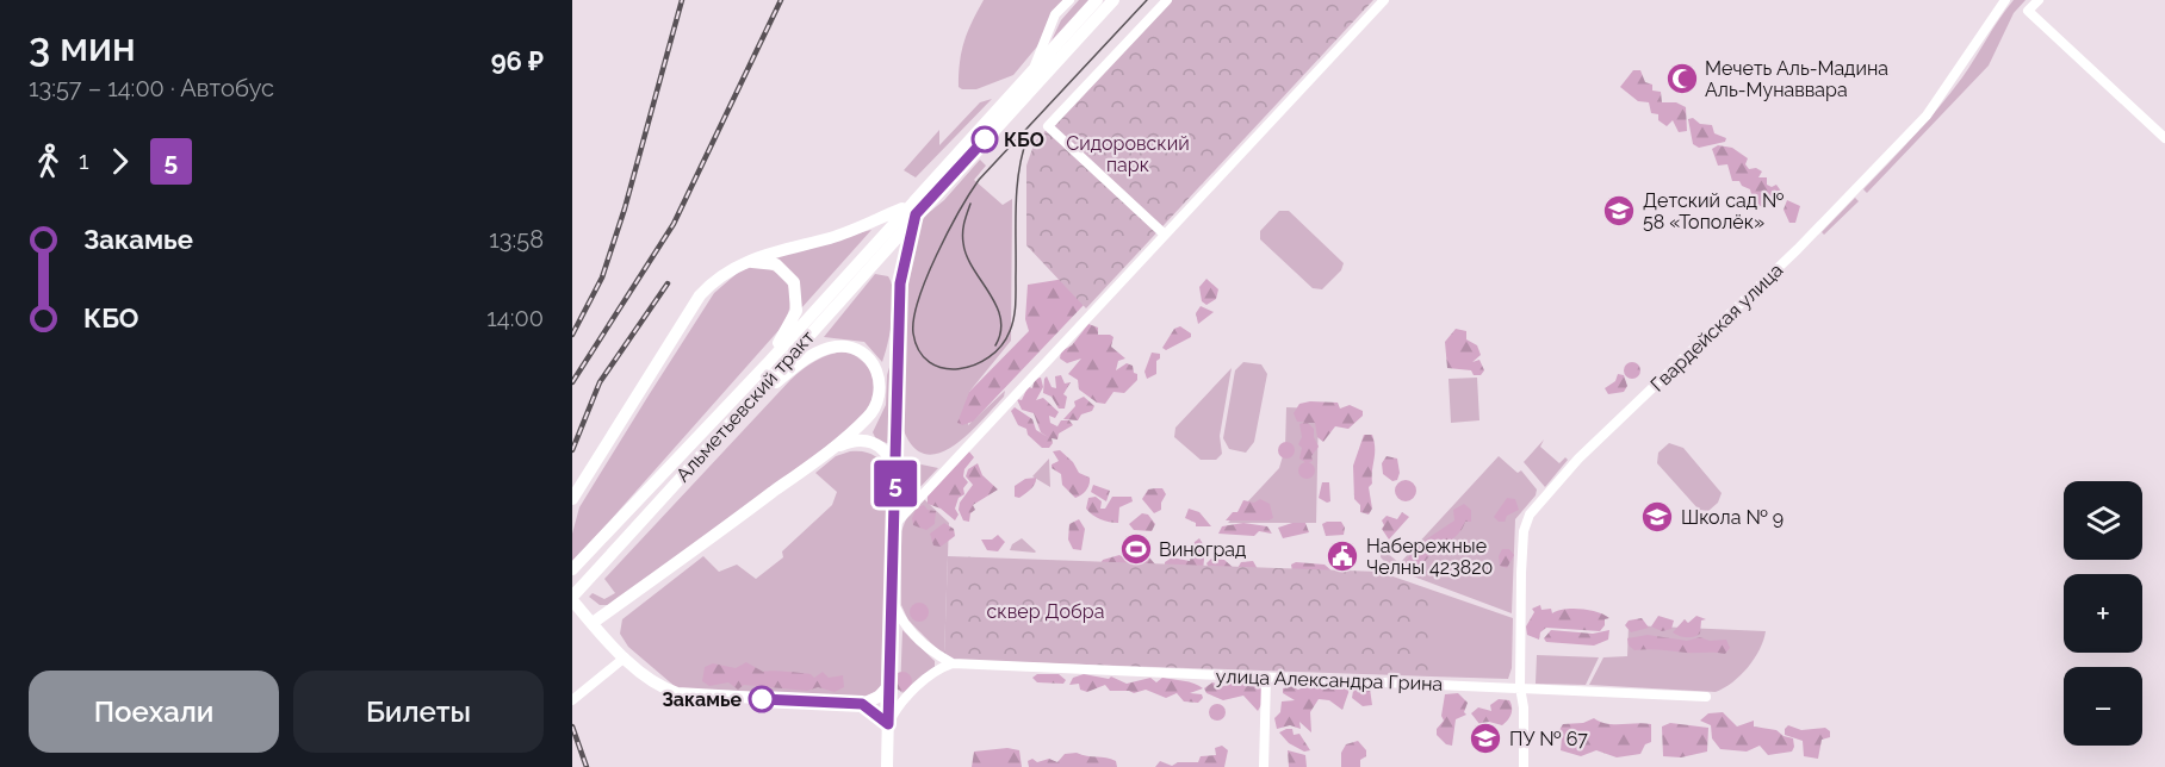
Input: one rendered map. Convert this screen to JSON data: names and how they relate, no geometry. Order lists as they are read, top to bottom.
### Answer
{
  "streets": {
    "main road": ["Альметьевский тракт"],
    "street": ["Гвардейская улица", "улица Александра Грина"]
  },
  "crossings": [
    ["Гвардейская улица", "улица Александра Грина"]
  ],
  "parks": ["Сидоровский парк", "сквер Добра"],
  "places": {
    "mosque": ["Мечеть Аль-Мадина Аль-Мунаввара"],
    "other": ["КБО", "Закамье"],
    "school or university": ["Детский сад № 58 «Тополёк»", "Школа № 9", "ПУ № 67"],
    "sports": ["Виноград"],
    "public building": ["Набережные Челны 423820"]
  },
  "lines": ["bus line 5"],
  "page": {
    "heading": ["3 мин", "13:57 – 14:00 · Автобус", "96 ₽"],
    "on_map": "5",
    "legs": ["1", "5"],
    "list": [
      {
        "name": "Закамье",
        "value": "13:58"
      },
      {
        "name": "КБО",
        "value": "14:00"
      }
    ],
    "map_buttons": ["+", "−"],
    "buttons": ["Поехали", "Билеты"]
  }
}
